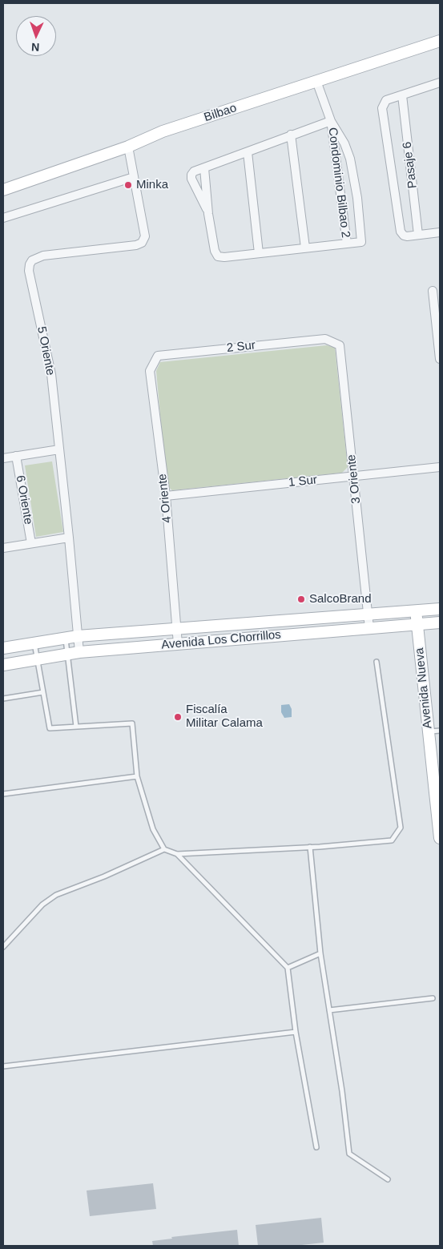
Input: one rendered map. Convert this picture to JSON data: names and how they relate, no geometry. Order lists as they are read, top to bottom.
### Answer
{
  "streets": {
    "street": [
      "Bilbao",
      "Pasaje 6",
      "Condominio Bilbao 2",
      "2 Sur",
      "5 Oriente",
      "3 Oriente",
      "1 Sur",
      "4 Oriente",
      "6 Oriente",
      "Avenida Los Chorrillos",
      "Avenida Nueva"
    ]
  },
  "crossings": [
    ["Bilbao", "Condominio Bilbao 2"],
    ["Bilbao", "5 Oriente"],
    ["2 Sur", "3 Oriente"],
    ["2 Sur", "4 Oriente"],
    ["5 Oriente", "Avenida Los Chorrillos"],
    ["3 Oriente", "1 Sur"],
    ["3 Oriente", "Avenida Los Chorrillos"],
    ["1 Sur", "4 Oriente"],
    ["4 Oriente", "Avenida Los Chorrillos"],
    ["Avenida Los Chorrillos", "Avenida Nueva"]
  ],
  "places": ["Minka", "SalcoBrand", "Fiscalía Militar Calama"],
  "north": "bottom"
}
